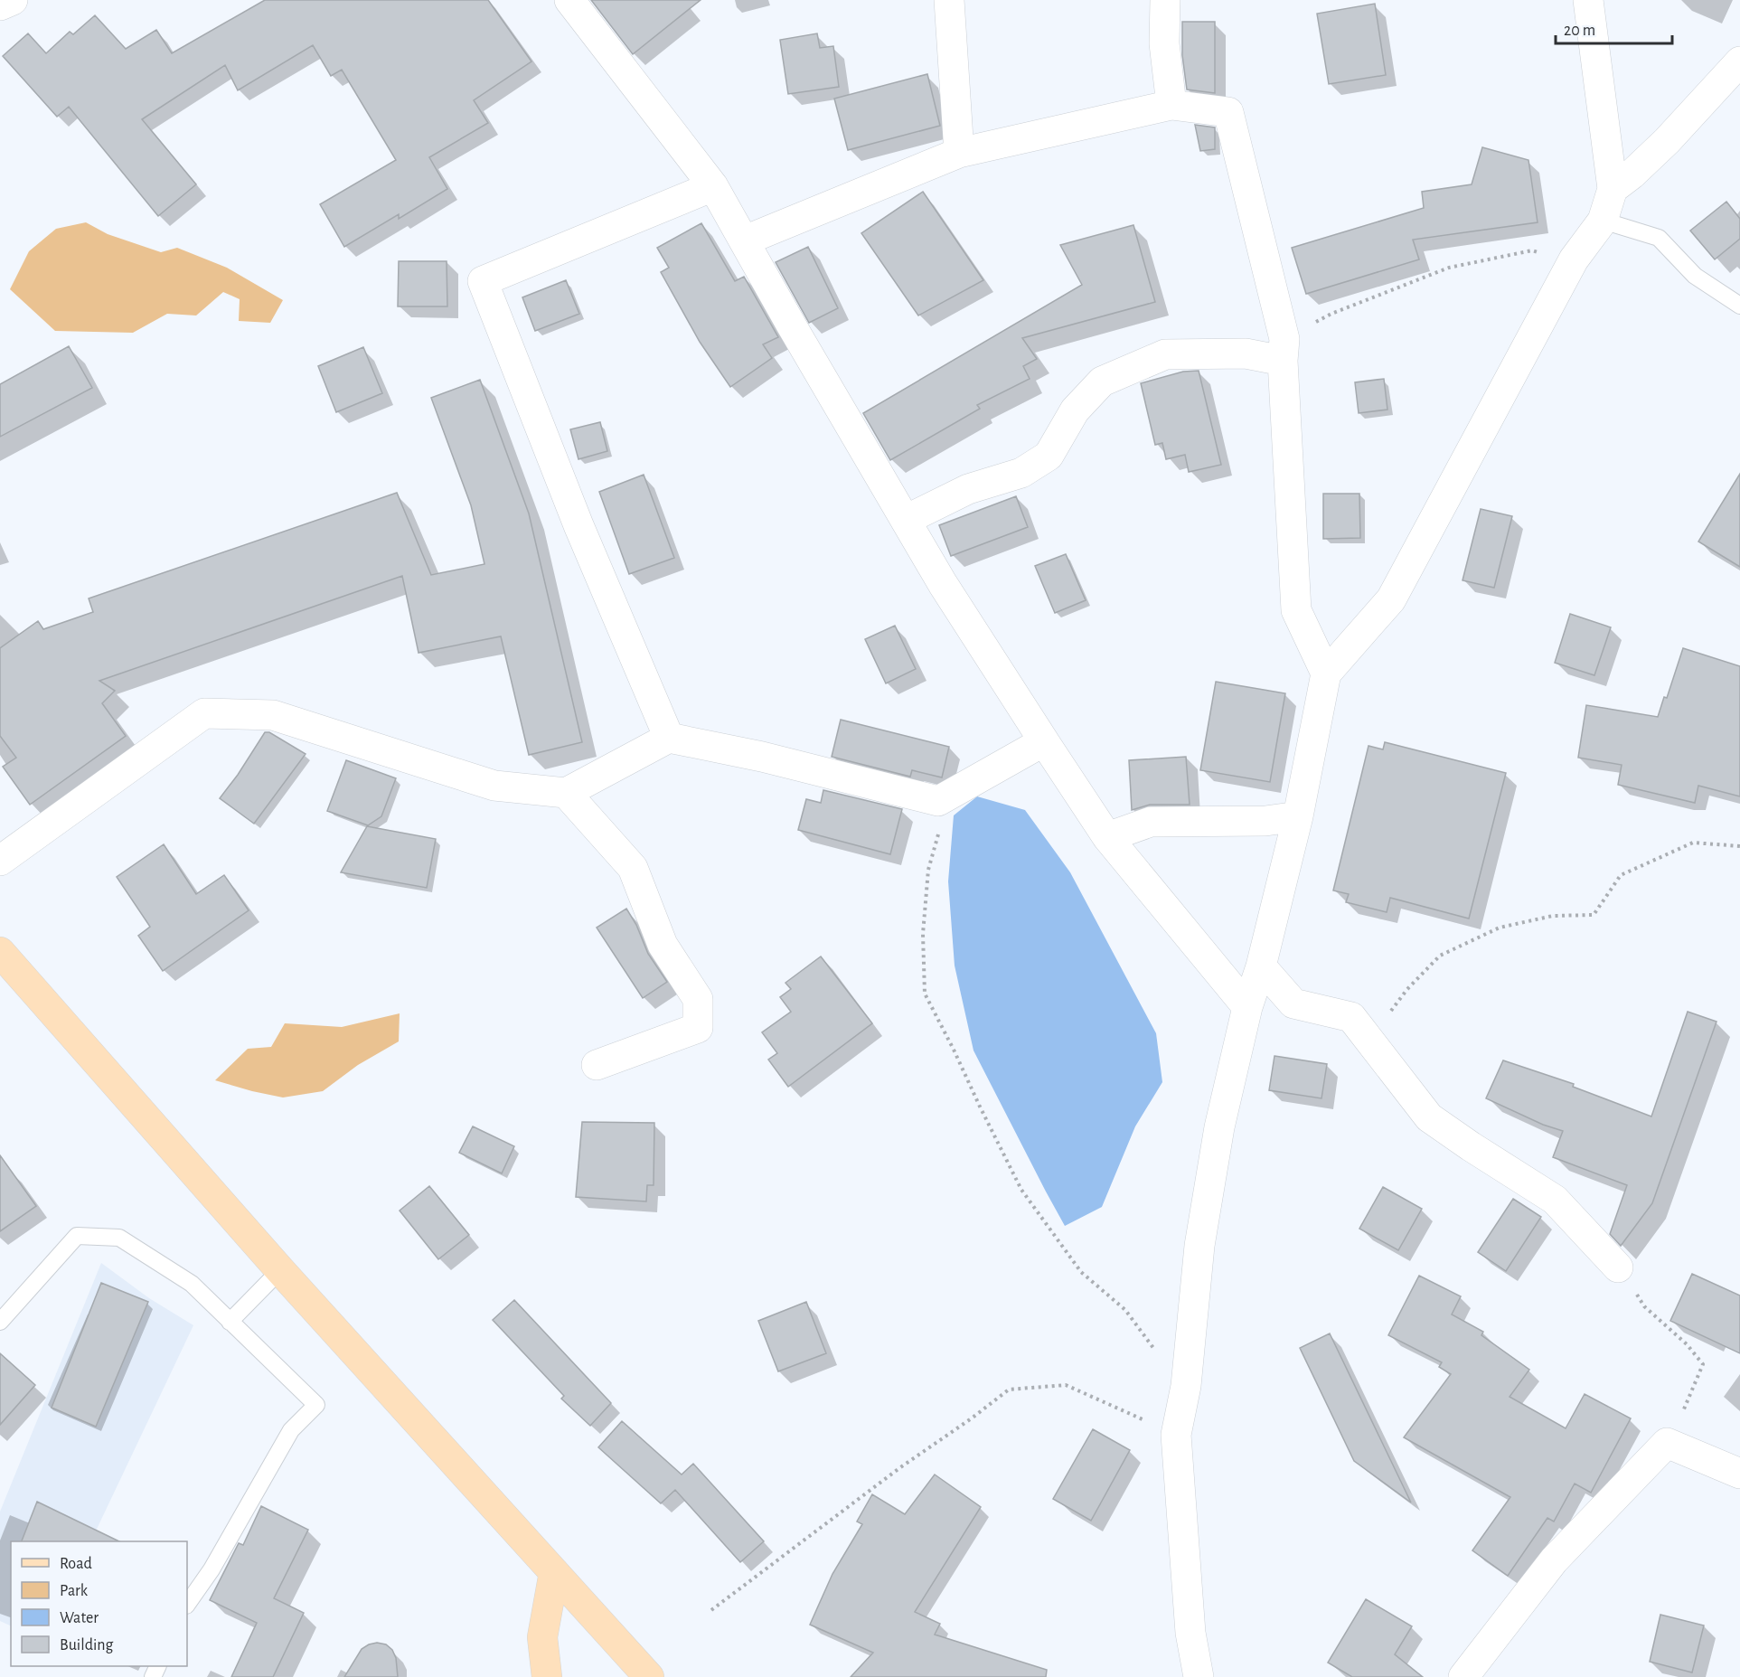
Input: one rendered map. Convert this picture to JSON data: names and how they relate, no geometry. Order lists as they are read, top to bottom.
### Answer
{
  "legend": [
    "Road",
    "Park",
    "Water",
    "Building"
  ],
  "scale_bar": "20 m"
}
